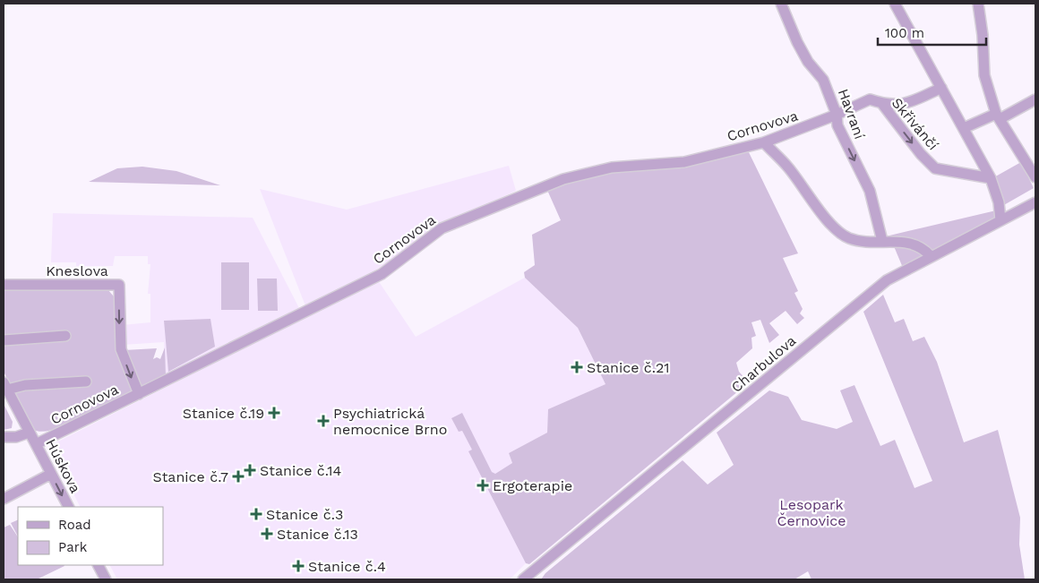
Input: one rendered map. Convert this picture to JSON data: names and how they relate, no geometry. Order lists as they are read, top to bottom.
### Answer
{
  "streets": {
    "street": [
      "Havraní",
      "Skřivánčí",
      "Cornovova",
      "Kneslova",
      "Charbulova",
      "Húskova"
    ]
  },
  "crossings": [
    ["Havraní", "Cornovova"],
    ["Skřivánčí", "Cornovova"],
    ["Cornovova", "Kneslova"],
    ["Cornovova", "Húskova"]
  ],
  "one_way": ["Havraní"],
  "parks": ["Lesopark Černovice"],
  "places": {
    "health": [
      "Stanice č.21",
      "Stanice č.19",
      "Psychiatrická nemocnice Brno",
      "Stanice č.14",
      "Stanice č.7",
      "Ergoterapie",
      "Stanice č.3",
      "Stanice č.13",
      "Stanice č.4"
    ]
  },
  "legend": ["Road", "Park"],
  "scale_bar": "100 m"
}
